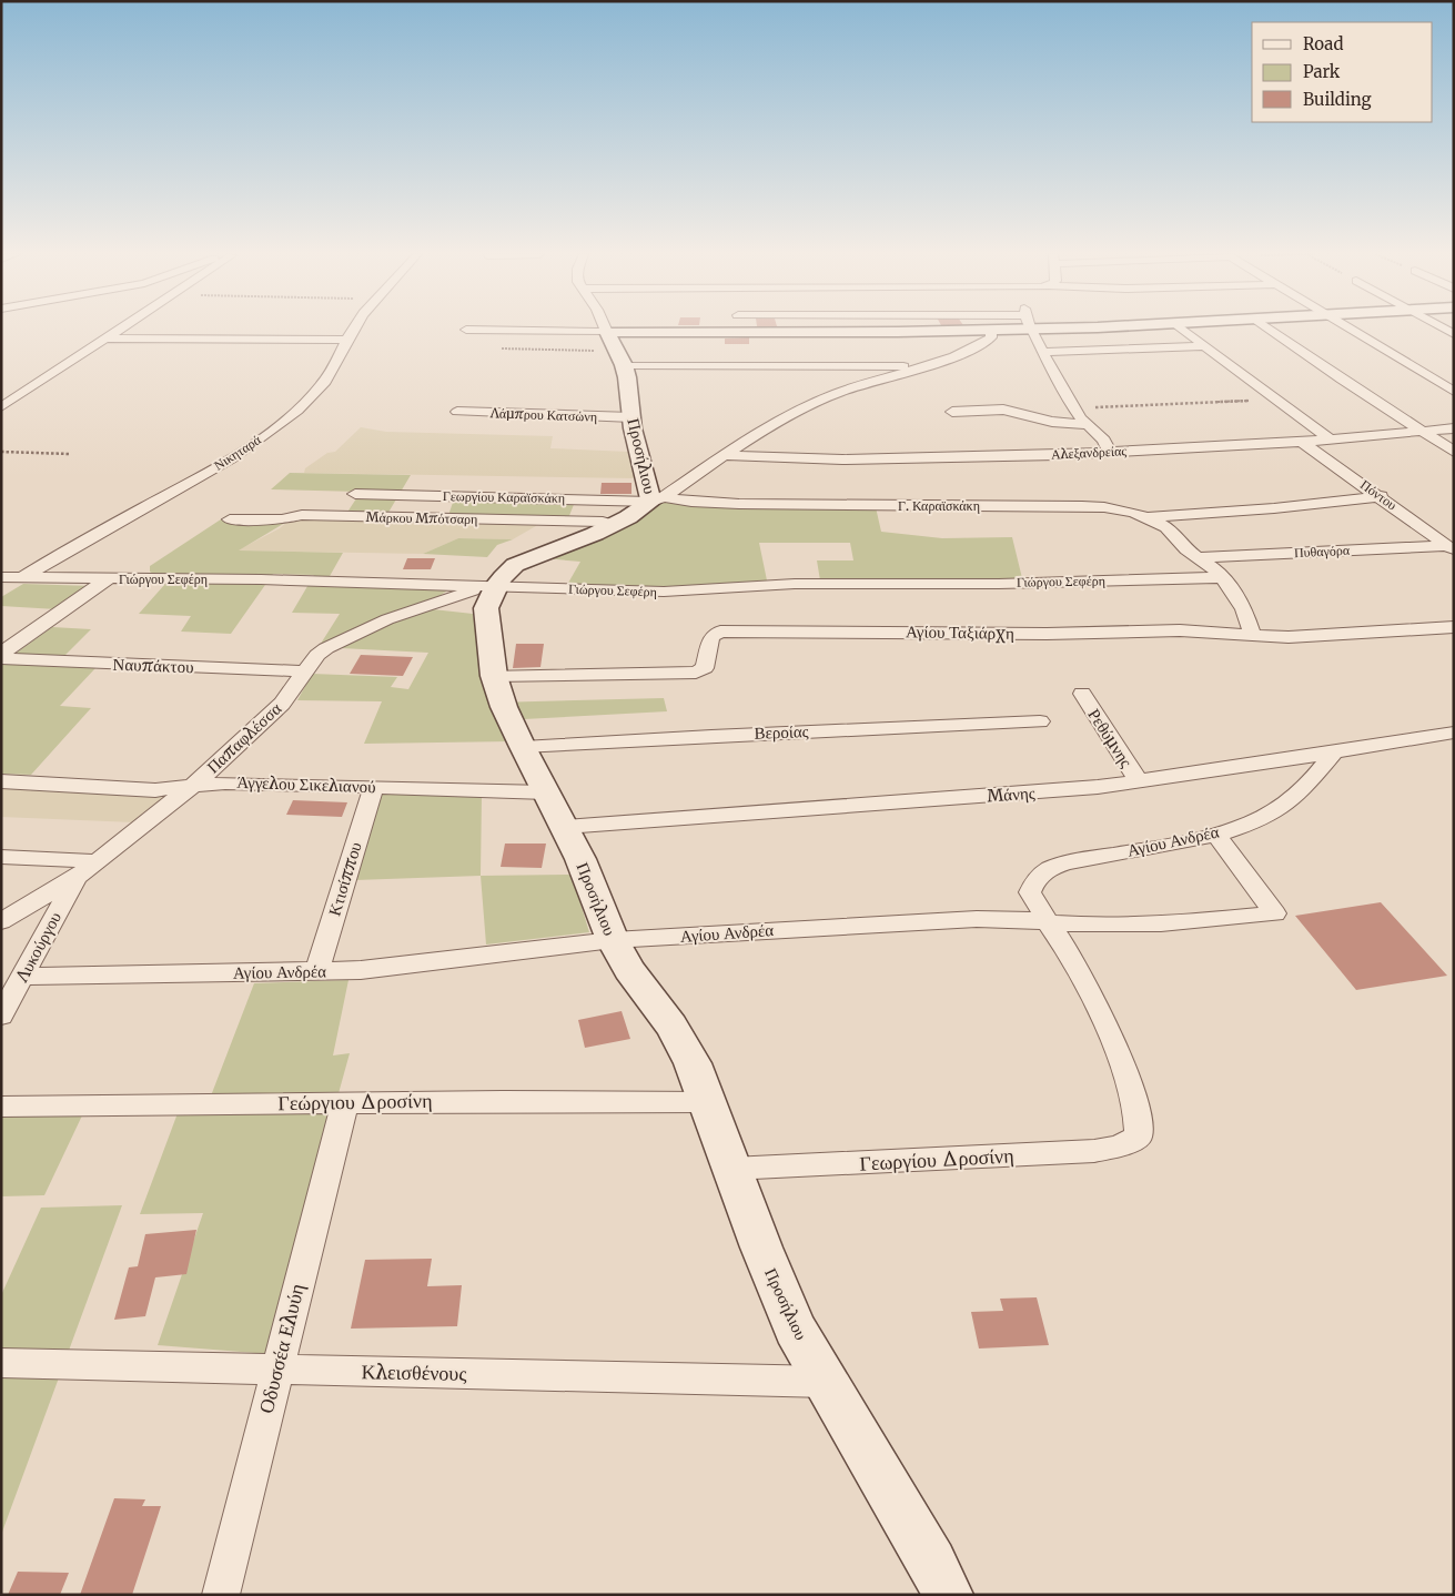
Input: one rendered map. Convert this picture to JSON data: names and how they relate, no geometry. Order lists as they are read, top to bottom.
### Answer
{
  "streets": {
    "street": [
      "Λάμπρου Κατσώνη",
      "Νικηταρά",
      "Αλεξανδρείας",
      "Προσήλιου",
      "Πόντου",
      "Γεωργίου Καραϊσκάκη",
      "Γ. Καραϊσκάκη",
      "Μάρκου Μπότσαρη",
      "Πυθαγόρα",
      "Γιώργου Σεφέρη",
      "Αγίου Ταξιάρχη",
      "Ναυπάκτου",
      "Βεροίας",
      "Παπαφλέσσα",
      "Ρεθύμνης",
      "Άγγελου Σικελιανού",
      "Μάνης",
      "Αγίου Ανδρέα",
      "Κτισίππου",
      "Λυκούργου",
      "Γεώργιου Δροσίνη",
      "Γεωργίου Δροσίνη",
      "Οδυσσέα Ελυύη",
      "Κλεισθένους"
    ]
  },
  "crossings": [
    ["Λάμπρου Κατσώνη", "Προσήλιου"],
    ["Νικηταρά", "Γιώργου Σεφέρη"],
    ["Αλεξανδρείας", "Πόντου"],
    ["Προσήλιου", "Γεωργίου Καραϊσκάκη"],
    ["Προσήλιου", "Γ. Καραϊσκάκη"],
    ["Προσήλιου", "Μάρκου Μπότσαρη"],
    ["Προσήλιου", "Γιώργου Σεφέρη"],
    ["Προσήλιου", "Αγίου Ταξιάρχη"],
    ["Προσήλιου", "Βεροίας"],
    ["Προσήλιου", "Παπαφλέσσα"],
    ["Προσήλιου", "Άγγελου Σικελιανού"],
    ["Προσήλιου", "Μάνης"],
    ["Προσήλιου", "Αγίου Ανδρέα"],
    ["Προσήλιου", "Γεώργιου Δροσίνη"],
    ["Προσήλιου", "Γεωργίου Δροσίνη"],
    ["Προσήλιου", "Κλεισθένους"],
    ["Πόντου", "Πυθαγόρα"],
    ["Γεωργίου Καραϊσκάκη", "Γ. Καραϊσκάκη"],
    ["Γ. Καραϊσκάκη", "Πυθαγόρα"],
    ["Γιώργου Σεφέρη", "Παπαφλέσσα"],
    ["Ναυπάκτου", "Παπαφλέσσα"],
    ["Παπαφλέσσα", "Άγγελου Σικελιανού"],
    ["Παπαφλέσσα", "Λυκούργου"],
    ["Ρεθύμνης", "Μάνης"],
    ["Άγγελου Σικελιανού", "Κτισίππου"],
    ["Μάνης", "Αγίου Ανδρέα"],
    ["Αγίου Ανδρέα", "Κτισίππου"],
    ["Αγίου Ανδρέα", "Λυκούργου"],
    ["Αγίου Ανδρέα", "Γεωργίου Δροσίνη"],
    ["Γεώργιου Δροσίνη", "Οδυσσέα Ελυύη"],
    ["Οδυσσέα Ελυύη", "Κλεισθένους"]
  ],
  "legend": ["Road", "Park", "Building"]
}
